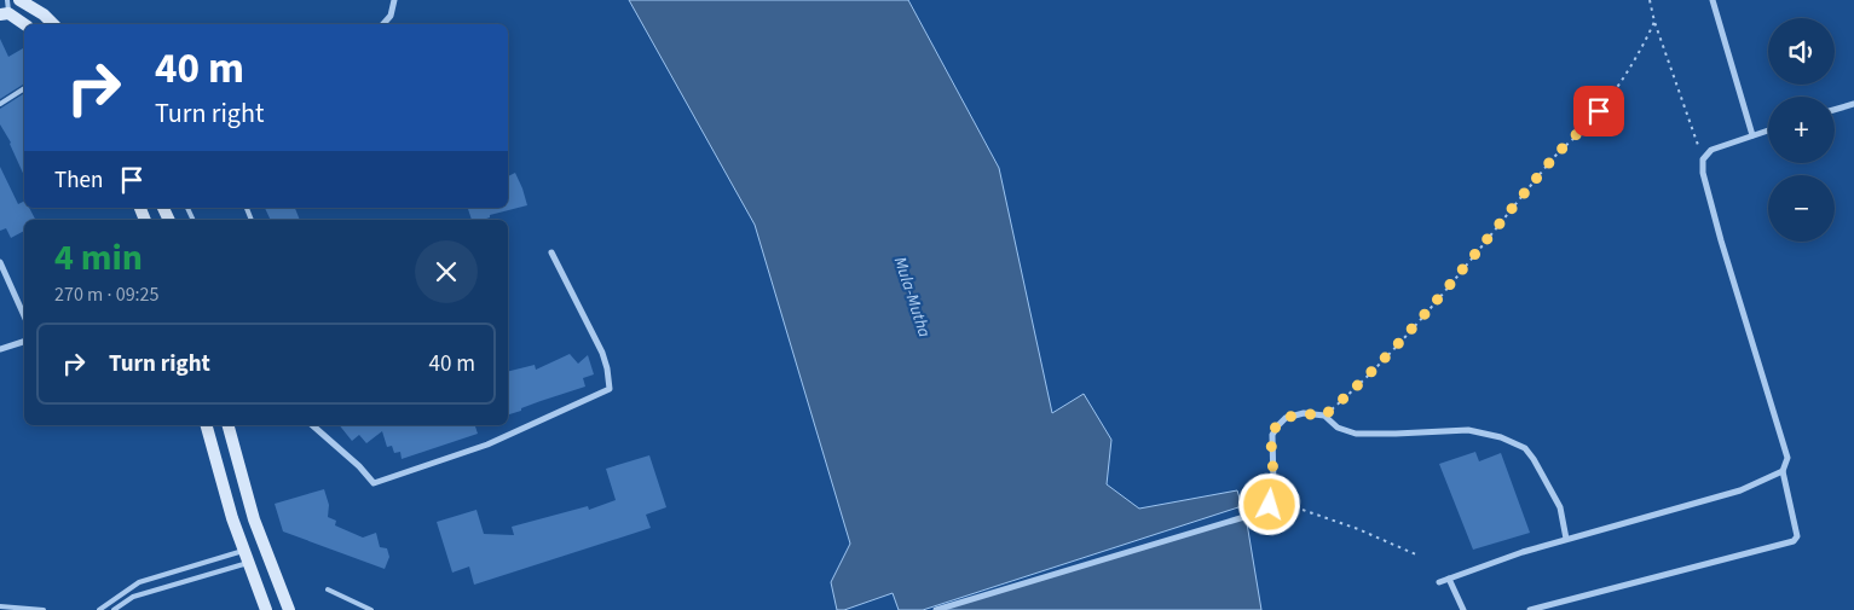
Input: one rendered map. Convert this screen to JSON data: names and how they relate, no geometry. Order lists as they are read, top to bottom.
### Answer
{
  "water": ["Mula-Mutha"],
  "page": {
    "map_buttons": ["+", "−"],
    "turn": ["40 m", "Turn right"],
    "then": "Then",
    "heading": ["4 min", "270 m · 09:25"],
    "list": [
      {
        "name": "Turn right",
        "value": "40 m"
      }
    ]
  }
}
